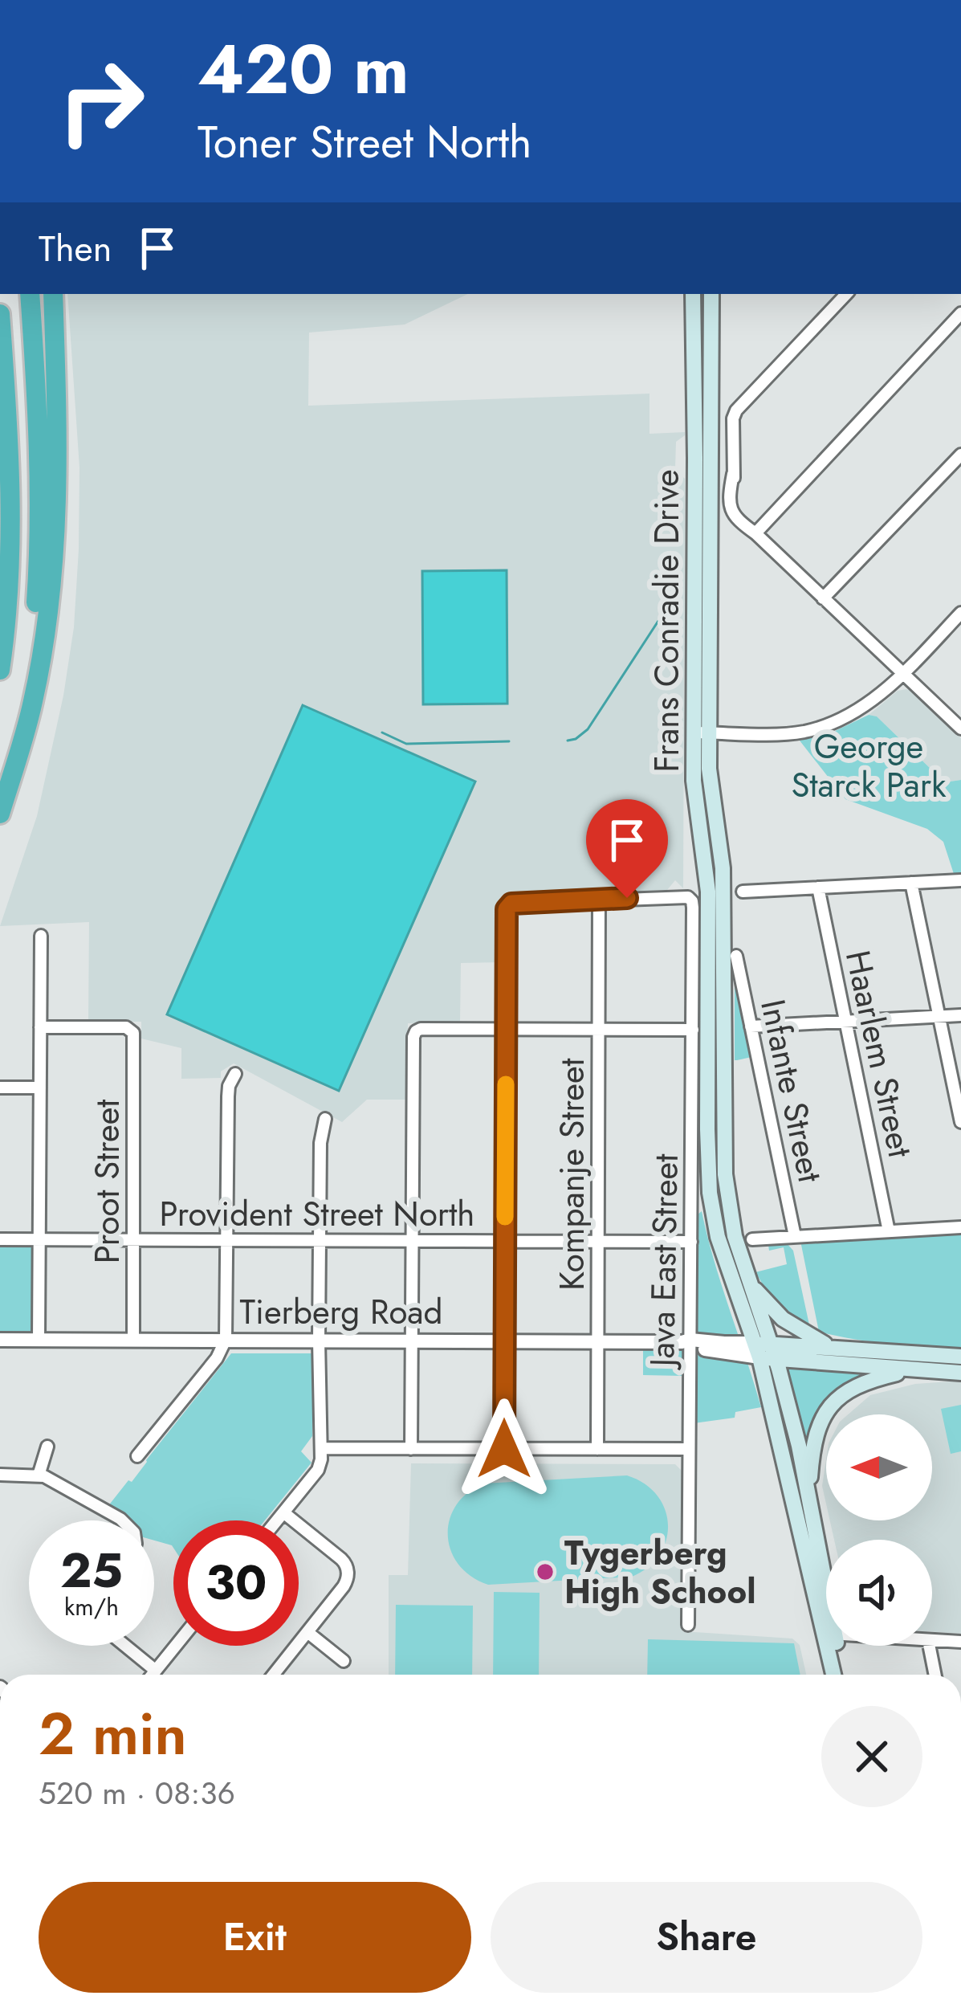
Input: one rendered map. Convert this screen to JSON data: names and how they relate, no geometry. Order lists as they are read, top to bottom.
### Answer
{
  "streets": {
    "main road": ["Frans Conradie Drive", "Tierberg Road"],
    "street": [
      "Haarlem Street",
      "Infante Street",
      "Kompanje Street",
      "Proot Street",
      "Provident Street North",
      "Java East Street"
    ]
  },
  "crossings": [
    ["Frans Conradie Drive", "Tierberg Road"],
    ["Kompanje Street", "Provident Street North"],
    ["Kompanje Street", "Java East Street"],
    ["Kompanje Street", "Tierberg Road"],
    ["Proot Street", "Provident Street North"],
    ["Proot Street", "Tierberg Road"],
    ["Provident Street North", "Java East Street"],
    ["Java East Street", "Tierberg Road"]
  ],
  "parks": ["George Starck Park"],
  "places": ["Tygerberg High School"],
  "north": "left",
  "page": {
    "turn": ["420 m", "Toner Street North"],
    "then": "Then",
    "speed": "25 km/h",
    "limit": "30",
    "heading": ["2 min", "520 m · 08:36"],
    "buttons": ["Exit", "Share"]
  }
}
